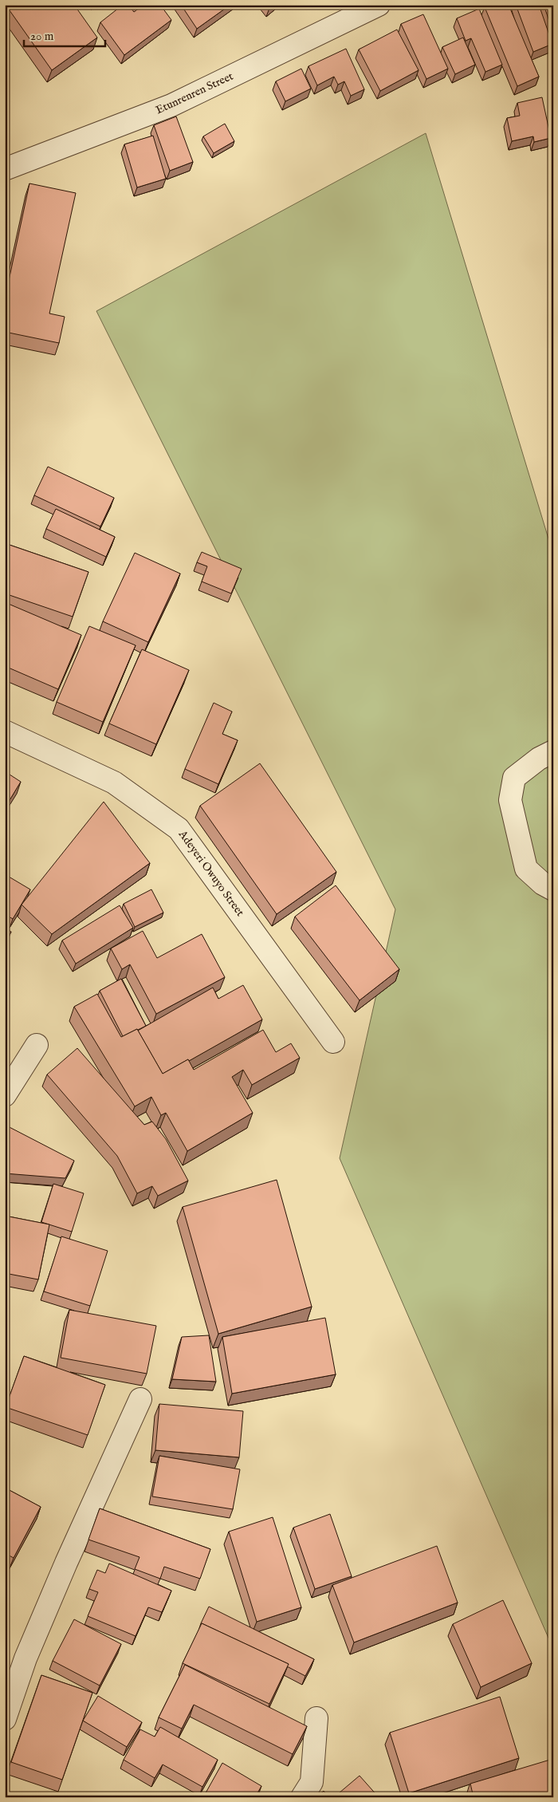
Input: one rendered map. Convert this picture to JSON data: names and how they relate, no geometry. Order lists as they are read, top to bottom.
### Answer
{
  "streets": {
    "street": ["Etunrenren Street", "Adeyeri Owuyo Street"]
  },
  "scale_bar": "20 m"
}
